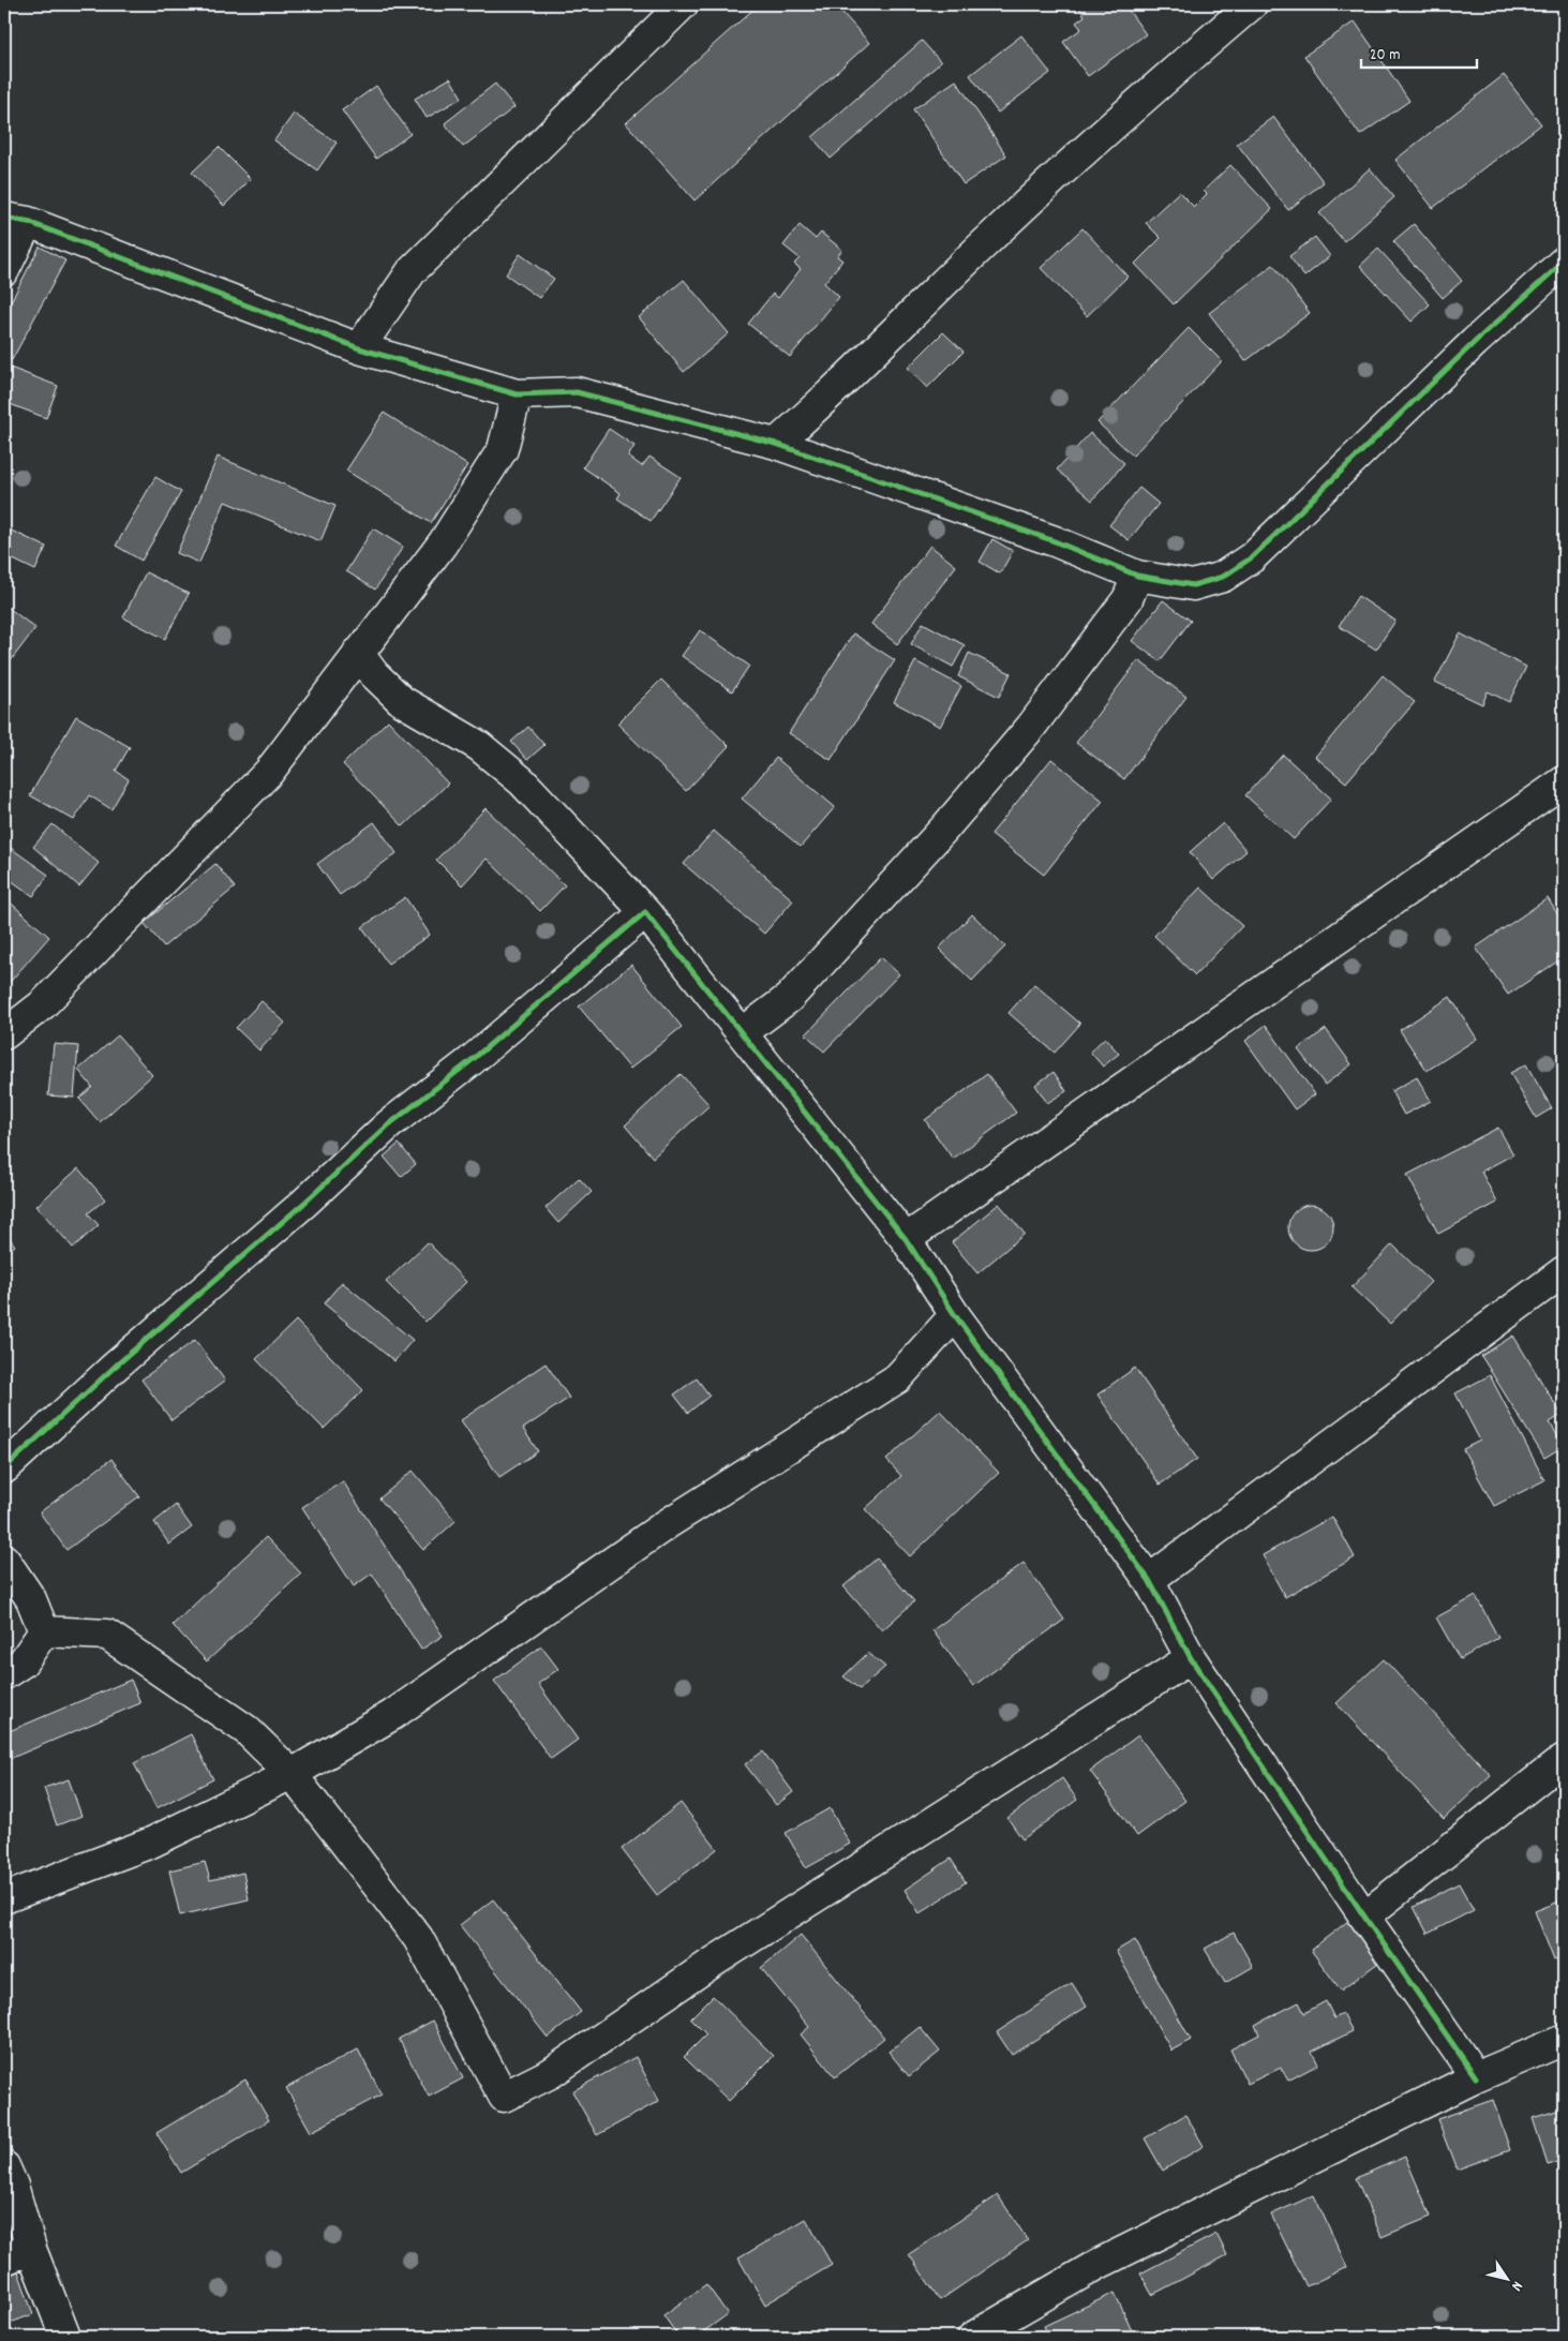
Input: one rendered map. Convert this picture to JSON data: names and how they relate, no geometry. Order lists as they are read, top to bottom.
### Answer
{
  "scale_bar": "20 m",
  "north": "bottom right"
}
